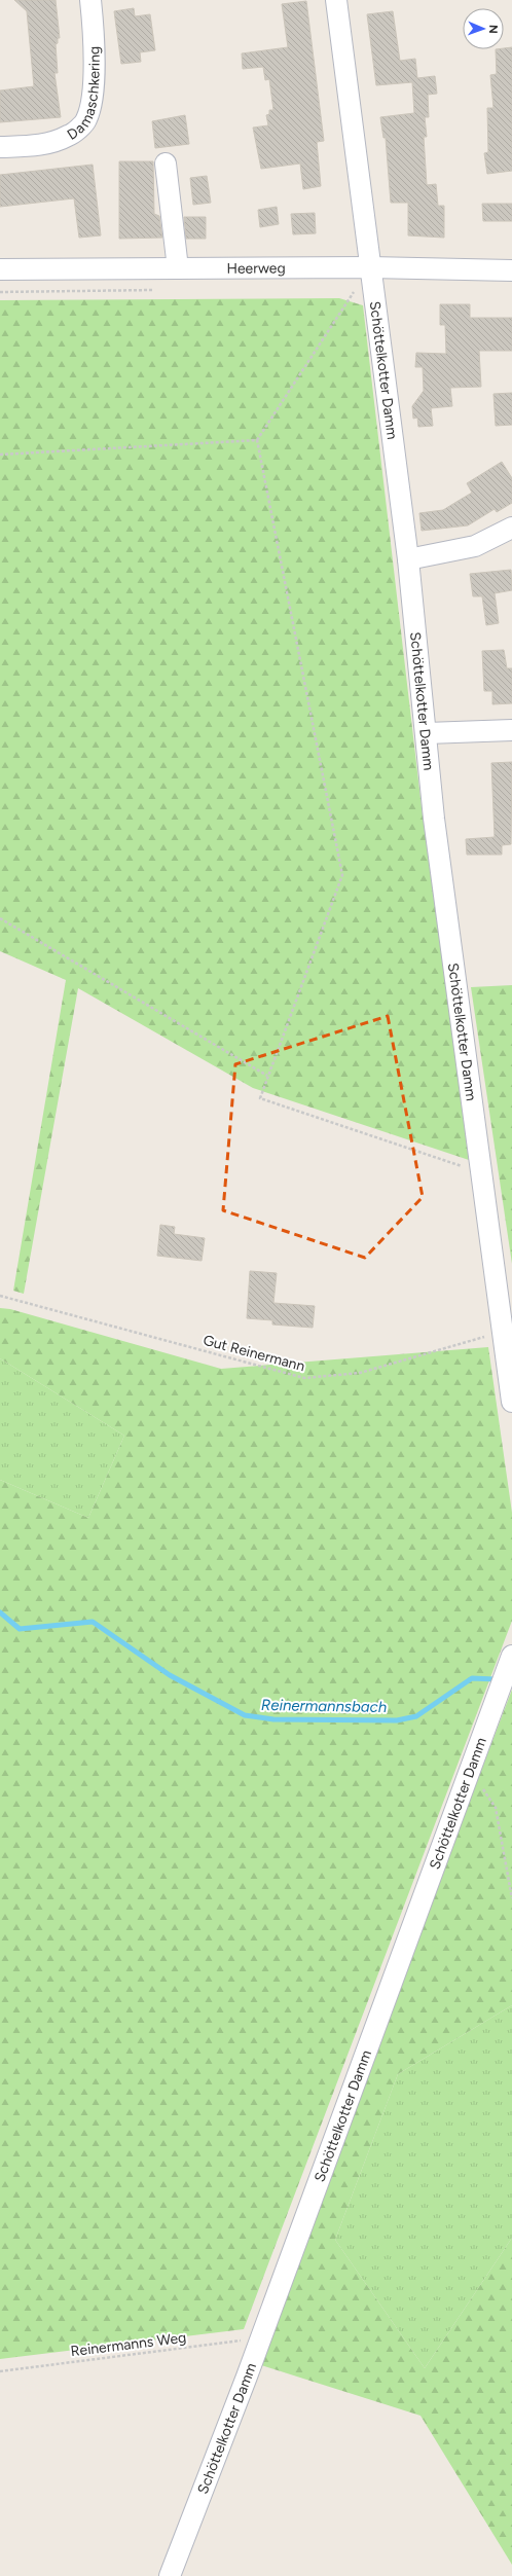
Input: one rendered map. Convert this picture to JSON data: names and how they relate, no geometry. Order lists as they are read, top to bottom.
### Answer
{
  "streets": {
    "street": ["Damaschkering", "Heerweg", "Schöttelkotter Damm"],
    "path": ["Gut Reinermann", "Reinermanns Weg"]
  },
  "crossings": [
    ["Heerweg", "Schöttelkotter Damm"],
    ["Schöttelkotter Damm", "Gut Reinermann"],
    ["Schöttelkotter Damm", "Reinermanns Weg"]
  ],
  "water": ["Reinermannsbach"],
  "north": "right"
}
